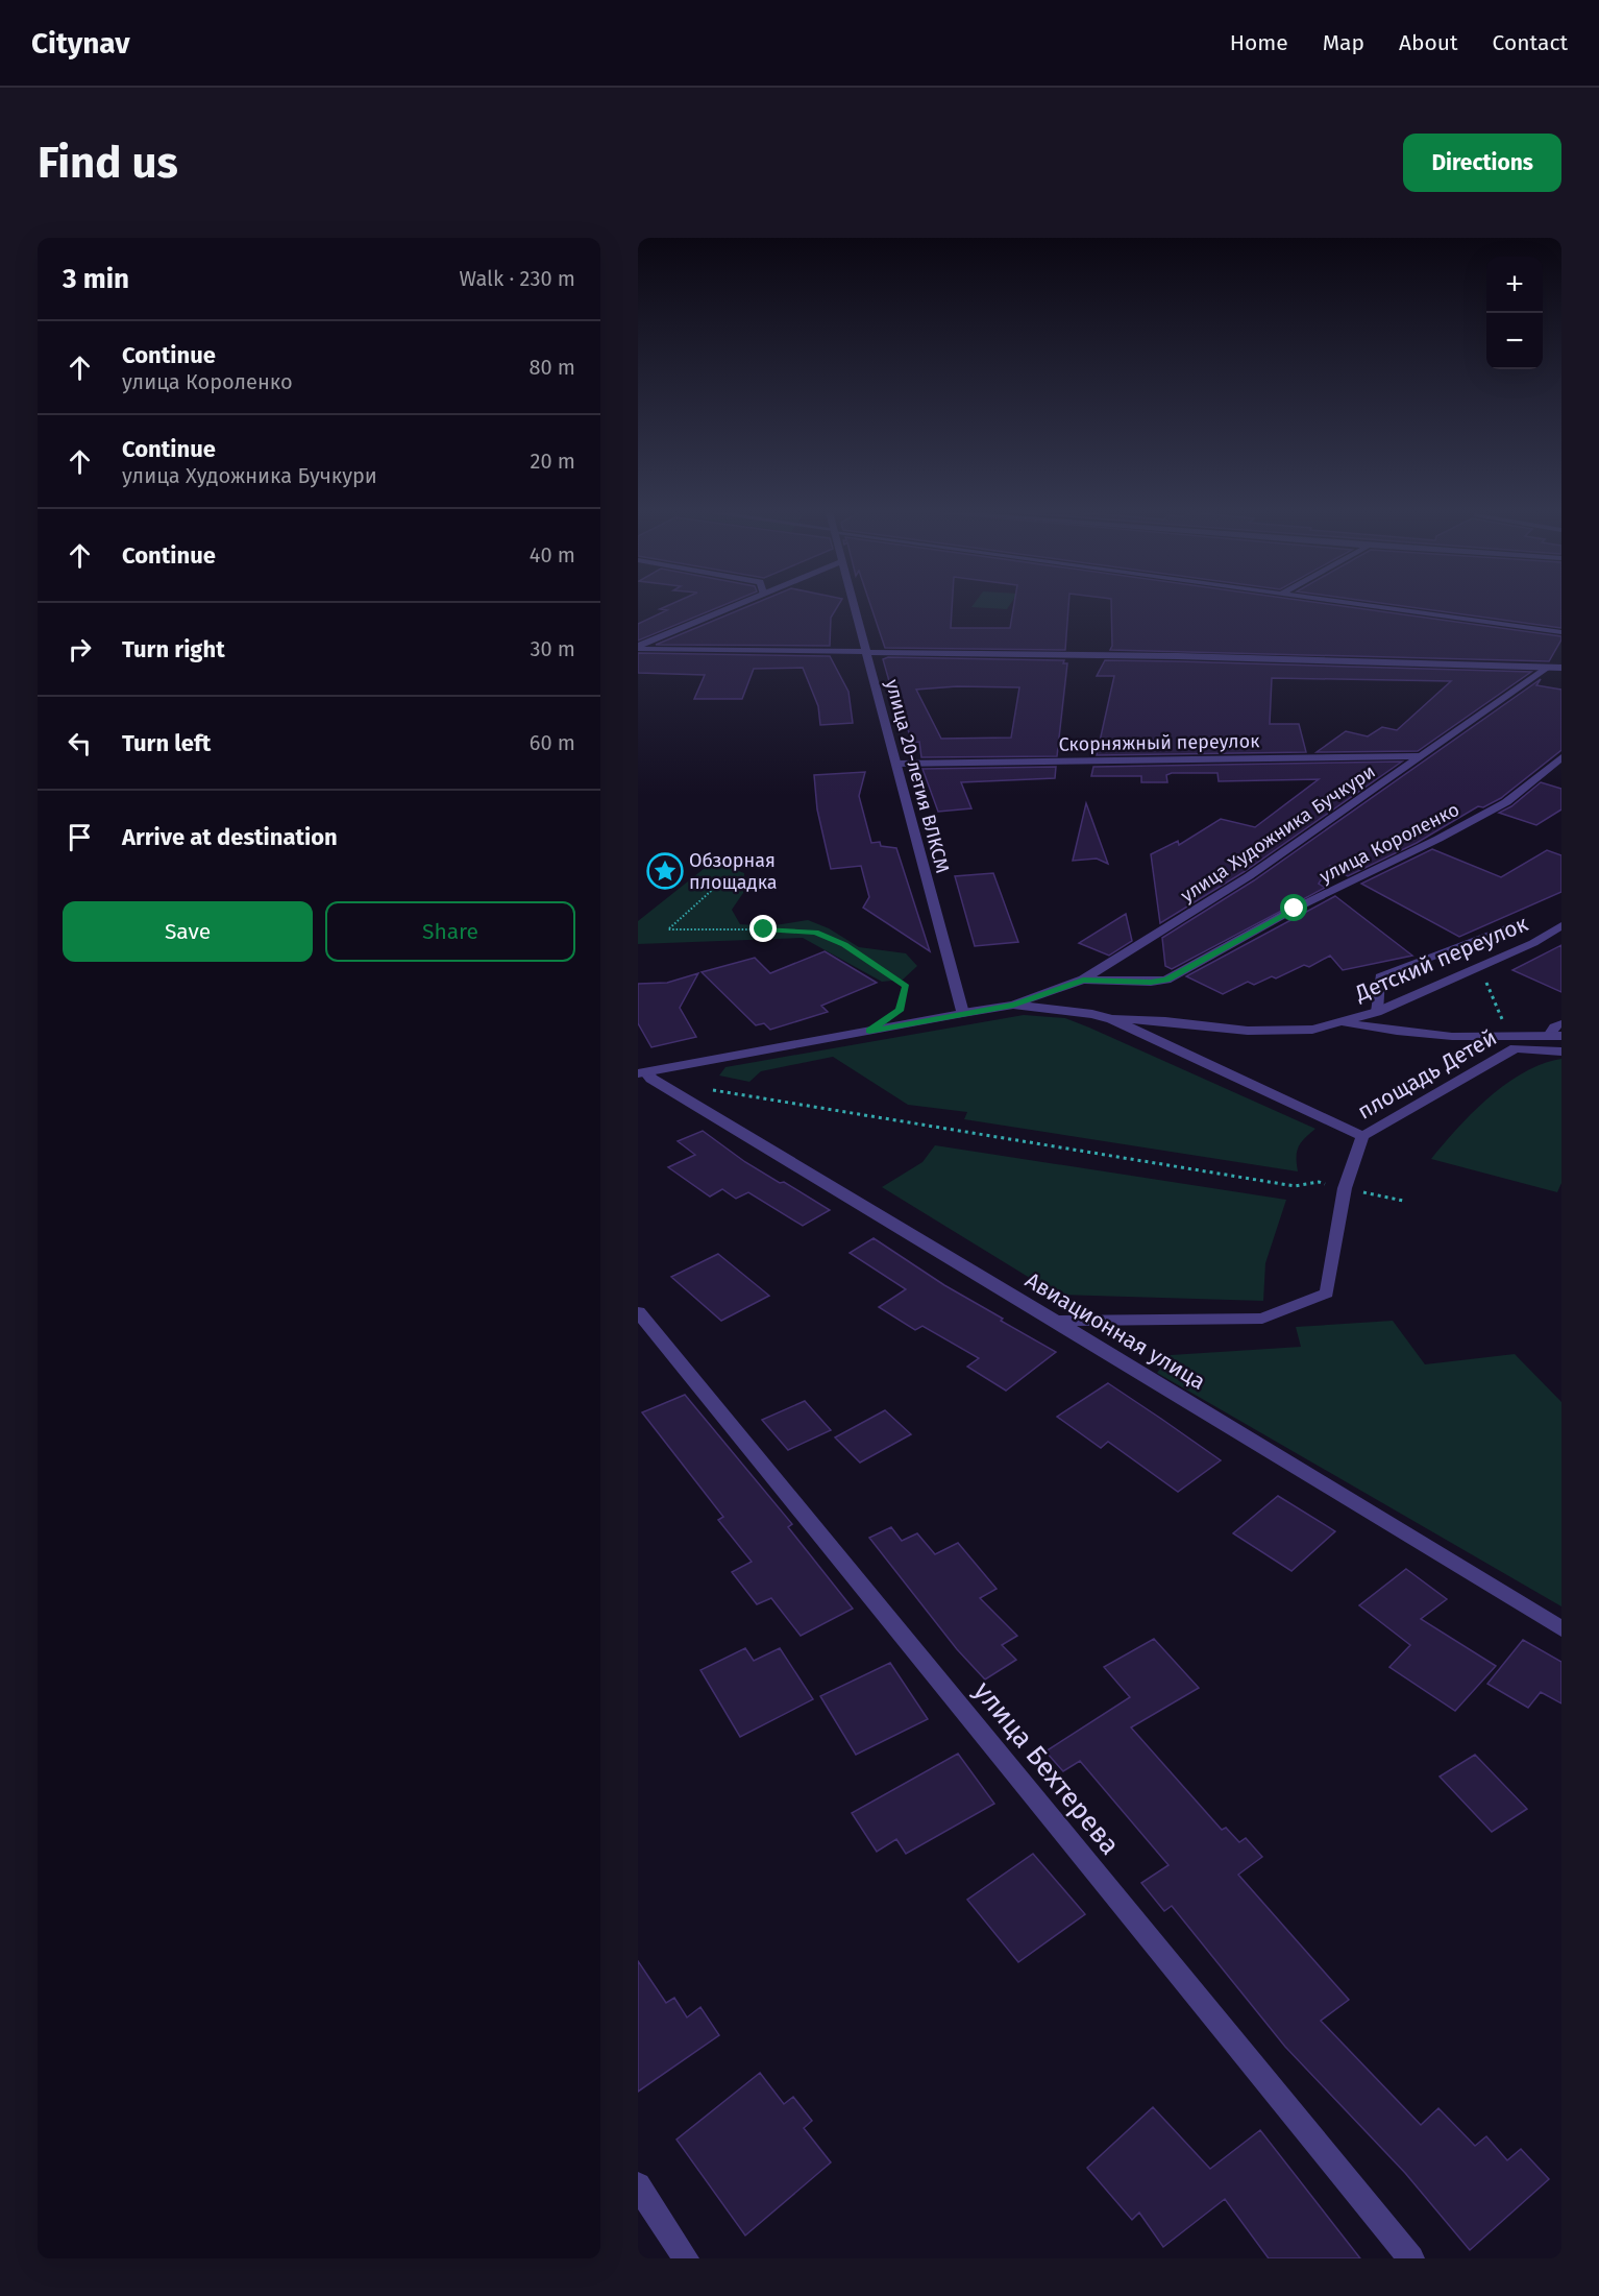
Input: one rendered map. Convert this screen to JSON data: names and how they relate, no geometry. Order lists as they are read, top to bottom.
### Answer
{
  "streets": {
    "street": [
      "Скорняжный переулок",
      "улица 20-летия ВЛКСМ",
      "улица Художника Бучкури",
      "улица Короленко",
      "Детский переулок",
      "площадь Детей",
      "Авиационная улица",
      "улица Бехтерева"
    ]
  },
  "crossings": [
    ["Скорняжный переулок", "улица 20-летия ВЛКСМ"],
    ["Скорняжный переулок", "улица Художника Бучкури"],
    ["улица Художника Бучкури", "улица Короленко"],
    ["площадь Детей", "Авиационная улица"]
  ],
  "places": {
    "place": ["Обзорная площадка"]
  },
  "page": {
    "header": "Citynav",
    "nav": [
      "Home",
      "Map",
      "About",
      "Contact"
    ],
    "buttons": [
      "Directions",
      ["Save", "Share"]
    ],
    "title": "Find us",
    "heading": ["3 min", "Walk · 230 m"],
    "map_buttons": ["+", "−"],
    "list": [
      ["Continue", "улица Короленко", "80 m"],
      ["Continue", "улица Художника Бучкури", "20 m"],
      ["Continue", "40 m"],
      ["Turn right", "30 m"],
      ["Turn left", "60 m"],
      "Arrive at destination"
    ]
  }
}
